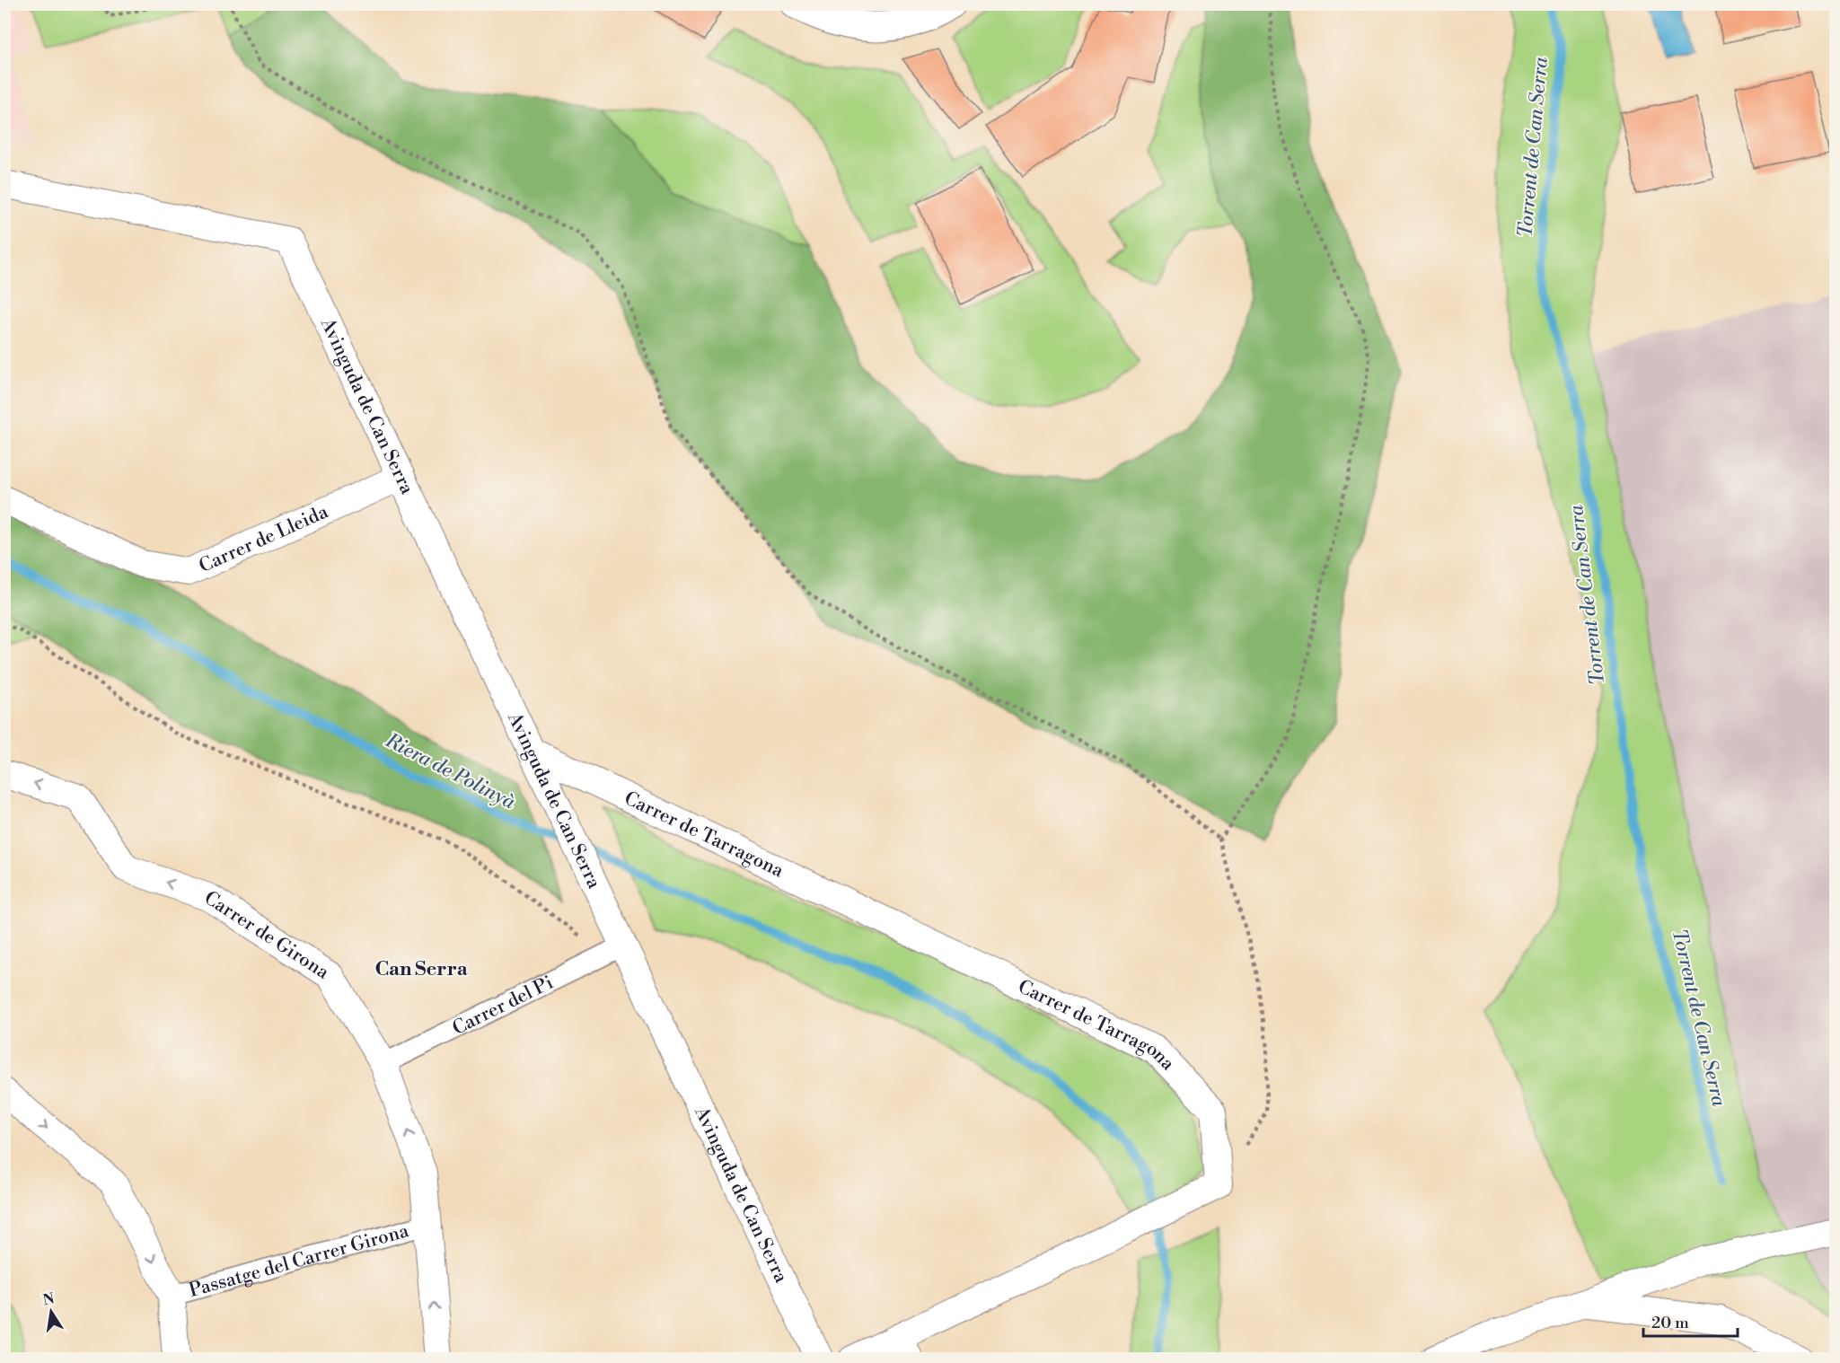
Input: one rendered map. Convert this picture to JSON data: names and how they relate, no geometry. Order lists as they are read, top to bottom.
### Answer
{
  "streets": {
    "street": [
      "Avinguda de Can Serra",
      "Carrer de Lleida",
      "Carrer de Tarragona",
      "Carrer de Girona",
      "Carrer del Pi",
      "Passatge del Carrer Girona"
    ]
  },
  "crossings": [
    ["Avinguda de Can Serra", "Carrer de Lleida"],
    ["Avinguda de Can Serra", "Carrer de Tarragona"],
    ["Avinguda de Can Serra", "Carrer del Pi"],
    ["Carrer de Girona", "Carrer del Pi"],
    ["Carrer de Girona", "Passatge del Carrer Girona"]
  ],
  "one_way": ["Carrer de Girona"],
  "districts": ["Can Serra"],
  "water": ["Torrent de Can Serra", "Riera de Polinyà"],
  "scale_bar": "20 m",
  "north": "top"
}
